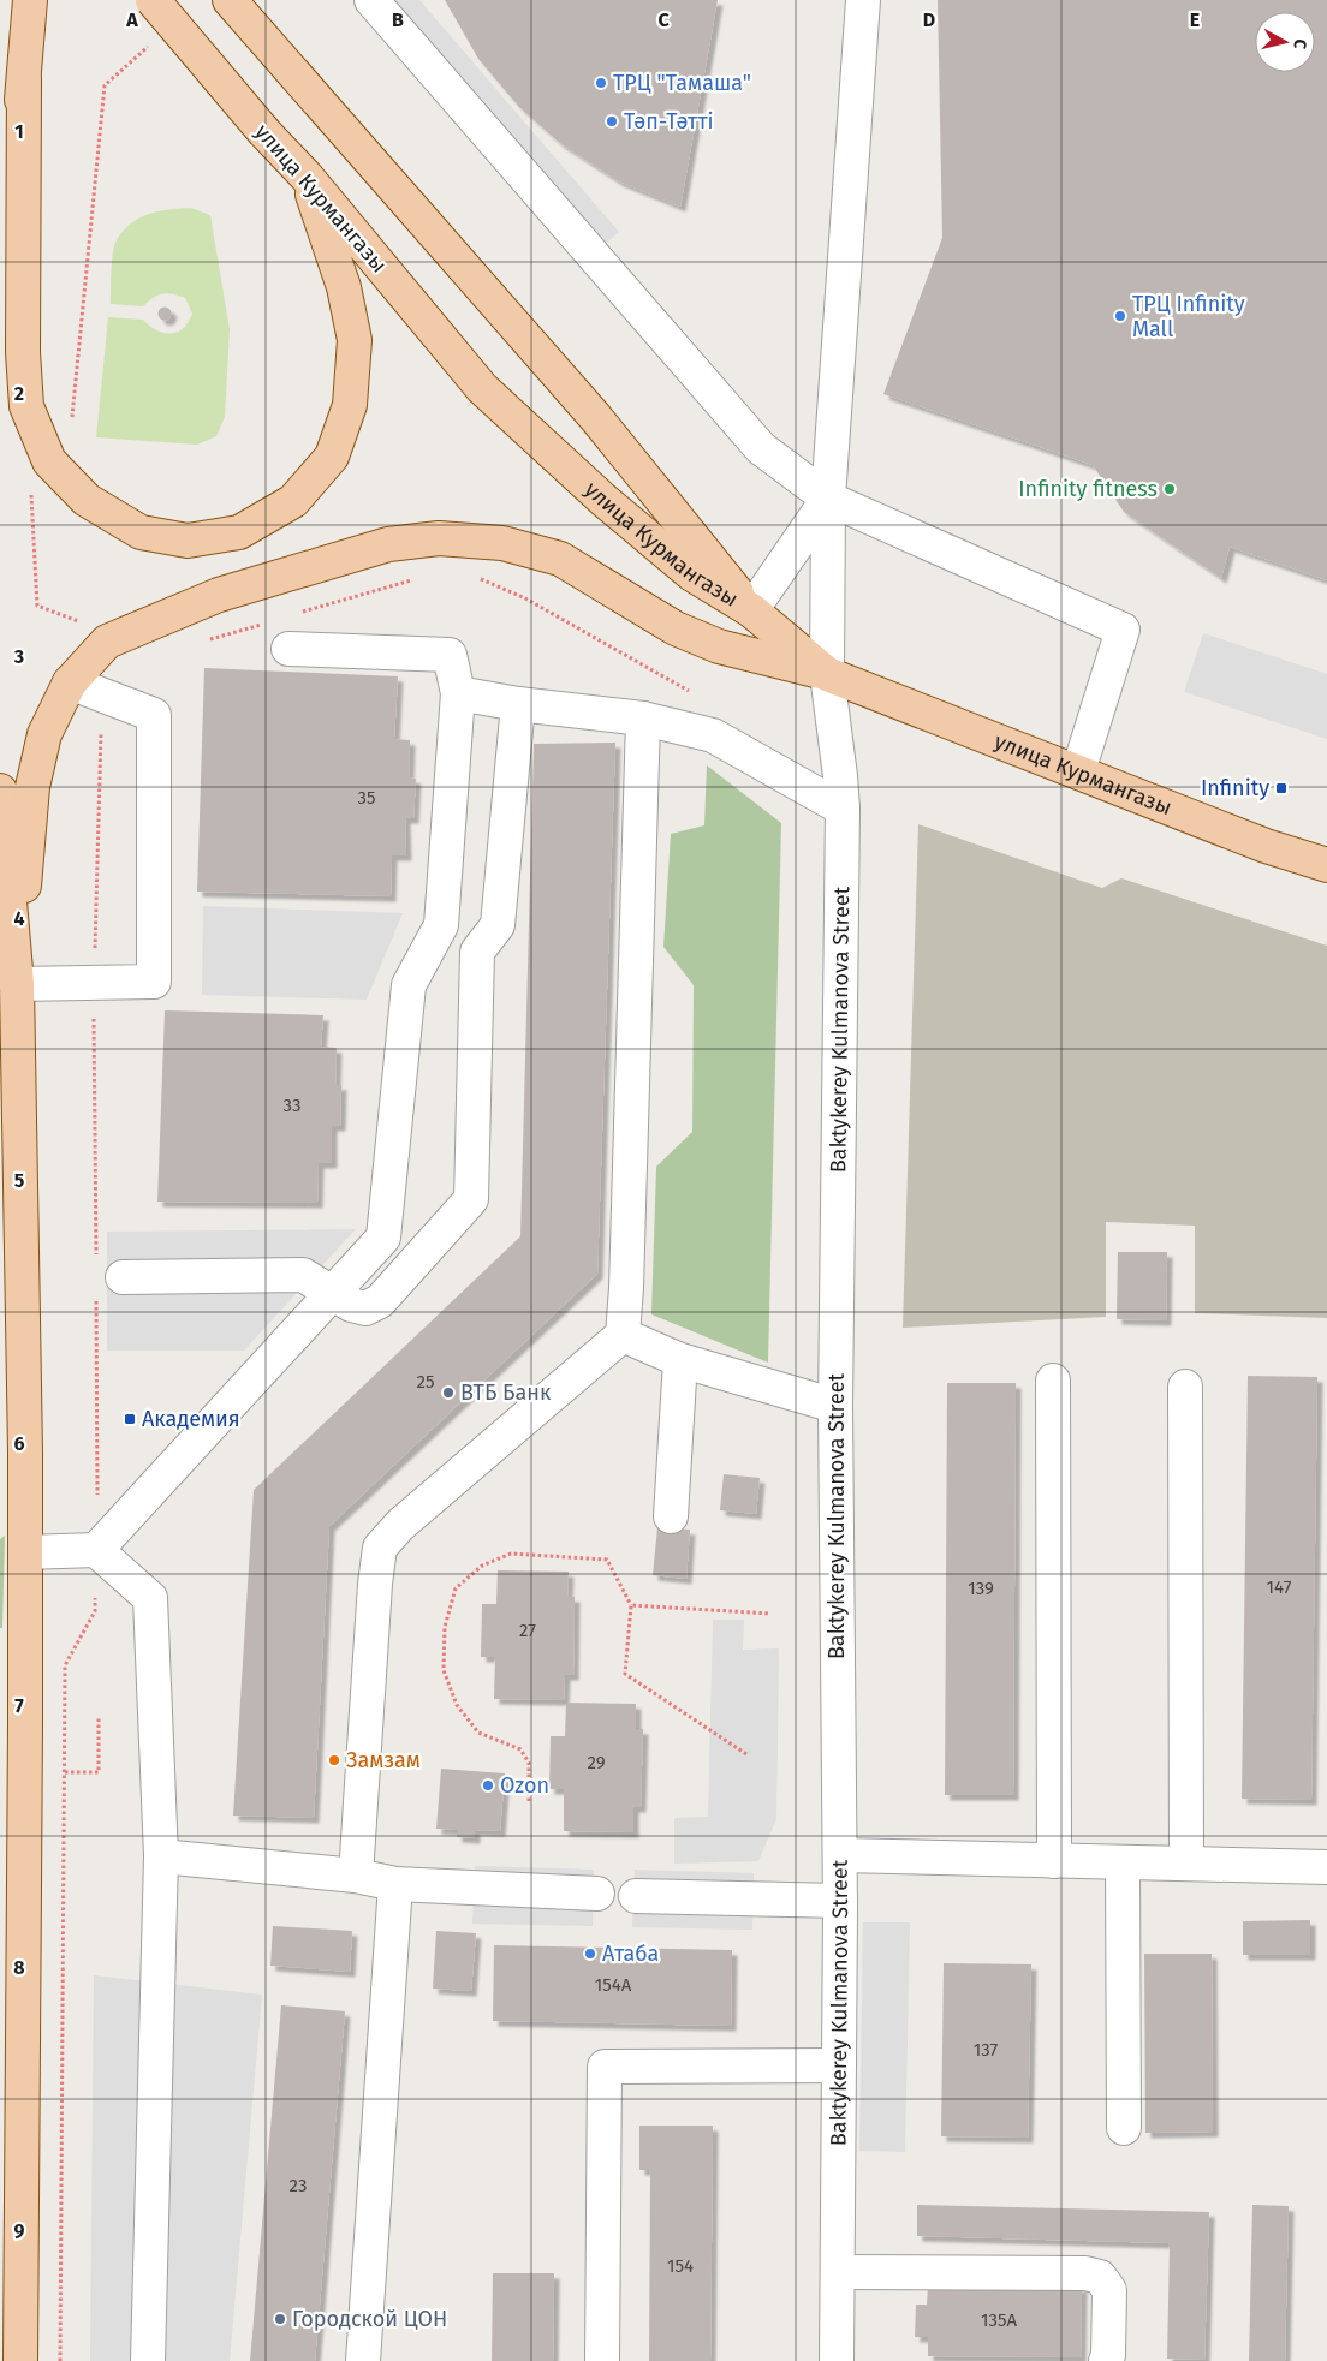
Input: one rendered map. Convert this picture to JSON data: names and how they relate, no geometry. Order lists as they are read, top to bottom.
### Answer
{
  "streets": {
    "main road": ["улица Курмангазы"],
    "street": ["Baktykerey Kulmanova Street"]
  },
  "crossings": [
    ["улица Курмангазы", "Baktykerey Kulmanova Street"]
  ],
  "places": {
    "other": [
      "ТРЦ \"Тамаша\"",
      "Тәп-Тәтті",
      "ТРЦ Infinity Mall",
      "Infinity fitness",
      "ВТБ Банк",
      "Замзам",
      "Ozon",
      "Атаба",
      "Городской ЦОН"
    ],
    "transit": ["Infinity", "Академия"]
  },
  "house_numbers": [
    "35",
    "33",
    "25",
    "147",
    "139",
    "27",
    "29",
    "154А",
    "137",
    "23",
    "154",
    "135А"
  ],
  "north": "right",
  "grid": {
    "columns": [
      "A",
      "B",
      "C",
      "D",
      "E"
    ],
    "rows": [
      "1",
      "2",
      "3",
      "4",
      "5",
      "6",
      "7",
      "8",
      "9"
    ]
  }
}
